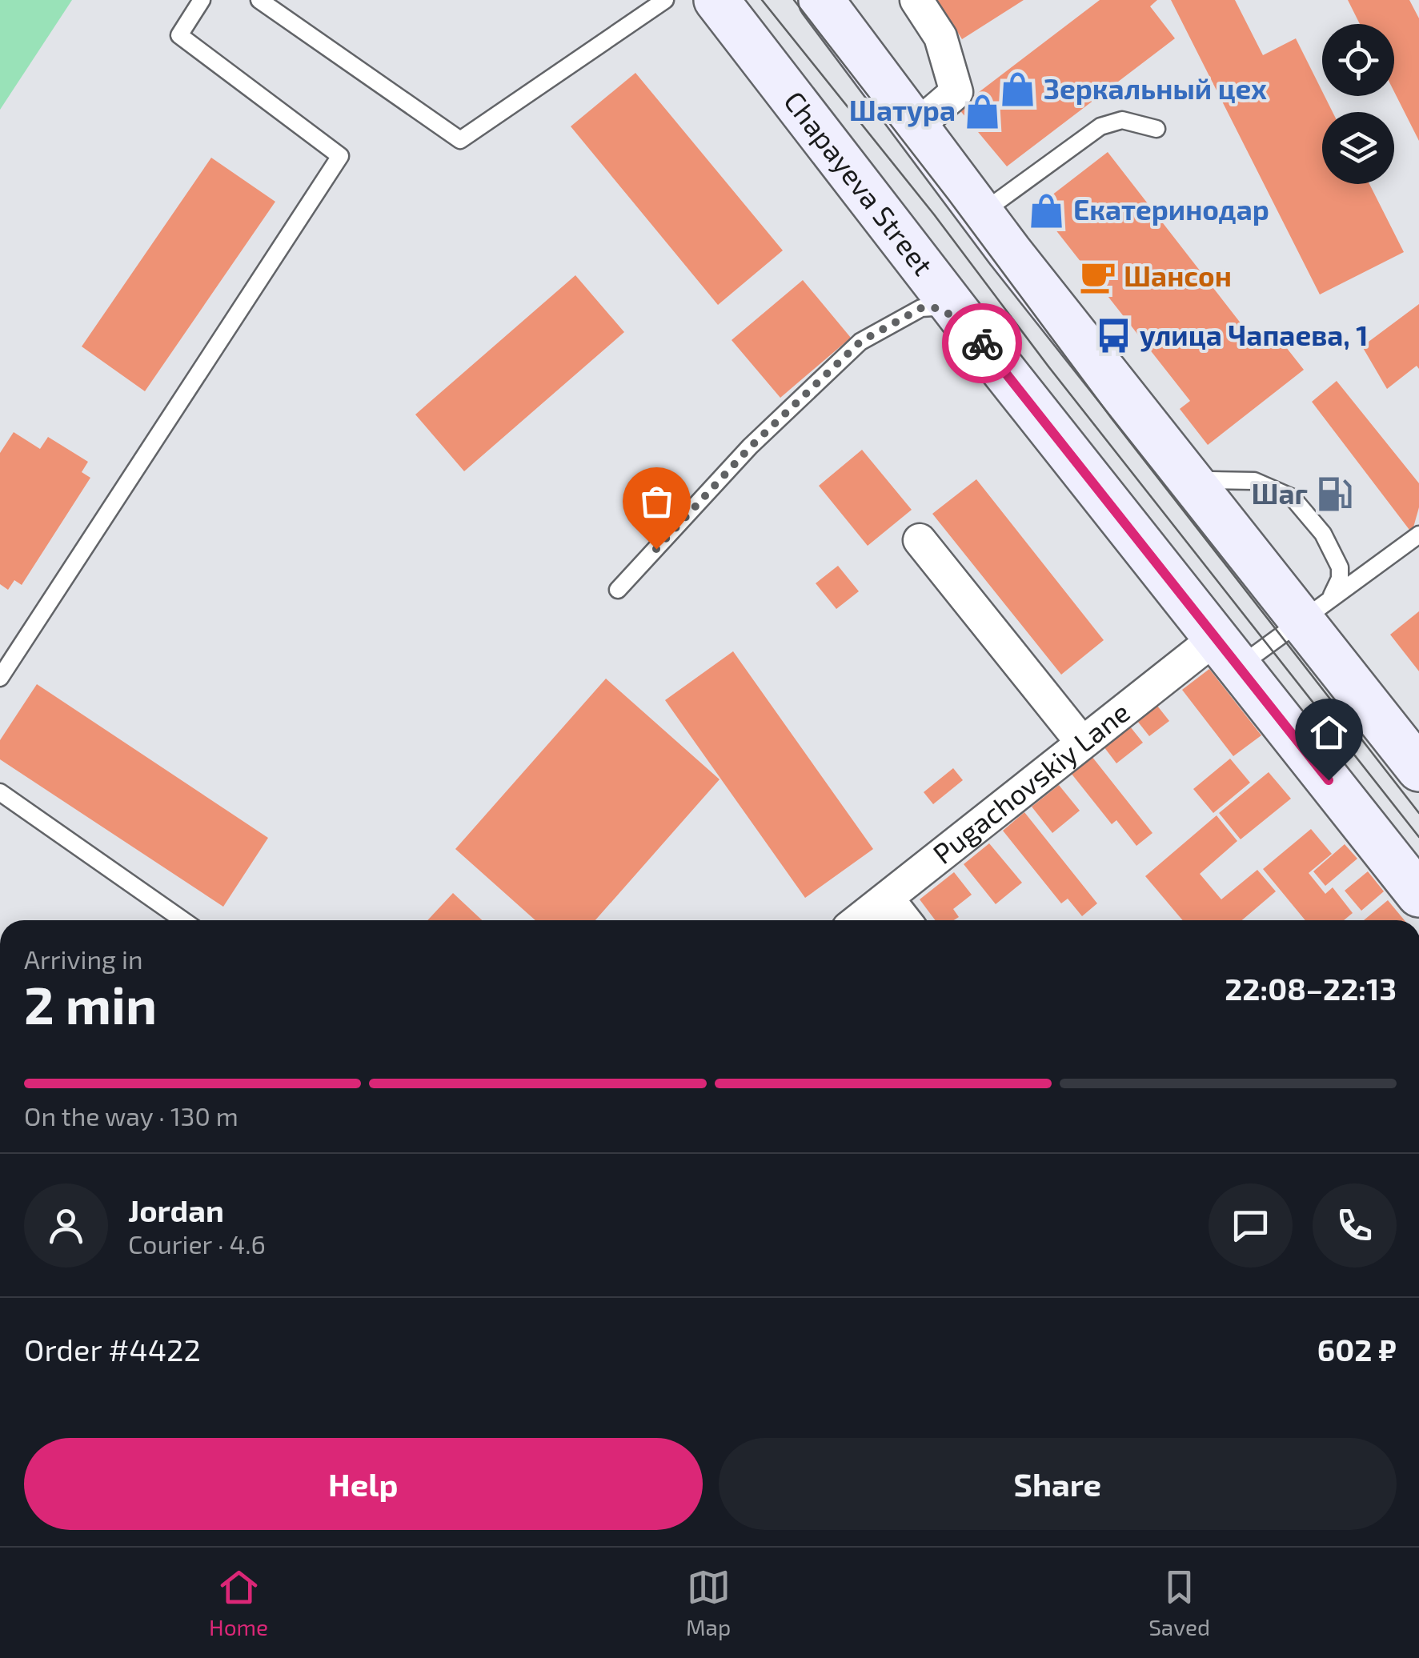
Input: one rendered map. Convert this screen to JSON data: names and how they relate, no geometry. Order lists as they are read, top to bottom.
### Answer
{
  "streets": {
    "main road": ["Chapayeva Street"],
    "street": ["Pugachovskiy Lane"]
  },
  "crossings": [
    ["Chapayeva Street", "Pugachovskiy Lane"]
  ],
  "places": {
    "shop": ["Зеркальный цех", "Шатура", "Екатеринодар"],
    "cafe": ["Шансон"],
    "bus stop": ["улица Чапаева, 1"],
    "fuel station": ["Шаг"]
  },
  "page": {
    "heading": ["2 min", "Arriving in", "22:08–22:13"],
    "panel": [
      "Jordan",
      "Courier · 4.6",
      "Order #4422",
      "602 ₽"
    ],
    "bar": "On the way · 130 m",
    "buttons": ["Help", "Share"],
    "tabs": ["Home", "Map", "Saved"]
  }
}
